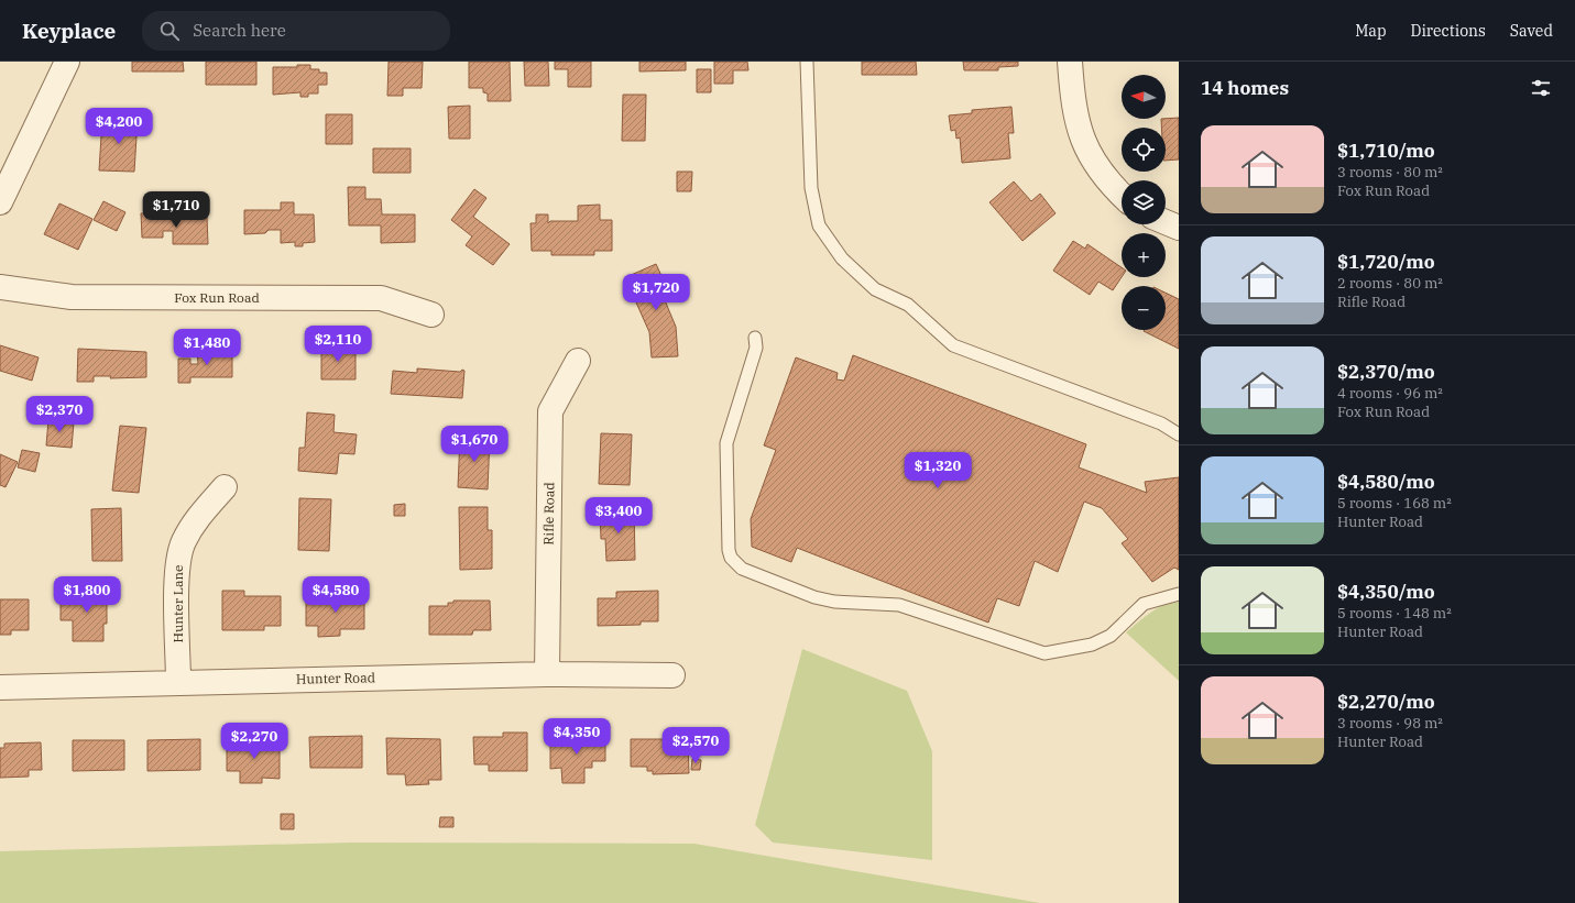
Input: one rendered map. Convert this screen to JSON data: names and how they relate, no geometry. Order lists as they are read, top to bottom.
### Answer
{
  "streets": {
    "street": [
      "Fox Run Road",
      "Rifle Road",
      "Hunter Lane",
      "Hunter Road"
    ]
  },
  "crossings": [
    ["Rifle Road", "Hunter Road"],
    ["Hunter Lane", "Hunter Road"]
  ],
  "north": "left",
  "page": {
    "header": "Keyplace",
    "search": "Search here",
    "nav": ["Map", "Directions", "Saved"],
    "heading": "14 homes",
    "map_buttons": ["+", "−"],
    "price": [
      "$4,200",
      "$1,710",
      "$1,720",
      "$2,110",
      "$1,480",
      "$2,370",
      "$1,670",
      "$1,320",
      "$3,400",
      "$1,800",
      "$4,580",
      "$4,350",
      "$2,270",
      "$2,570"
    ],
    "list": [
      {
        "name": "$1,710/mo",
        "note": "3 rooms · 80 m² · Fox Run Road"
      },
      {
        "name": "$1,720/mo",
        "note": "2 rooms · 80 m² · Rifle Road"
      },
      {
        "name": "$2,370/mo",
        "note": "4 rooms · 96 m² · Fox Run Road"
      },
      {
        "name": "$4,580/mo",
        "note": "5 rooms · 168 m² · Hunter Road"
      },
      {
        "name": "$4,350/mo",
        "note": "5 rooms · 148 m² · Hunter Road"
      },
      {
        "name": "$2,270/mo",
        "note": "3 rooms · 98 m² · Hunter Road"
      }
    ]
  }
}
